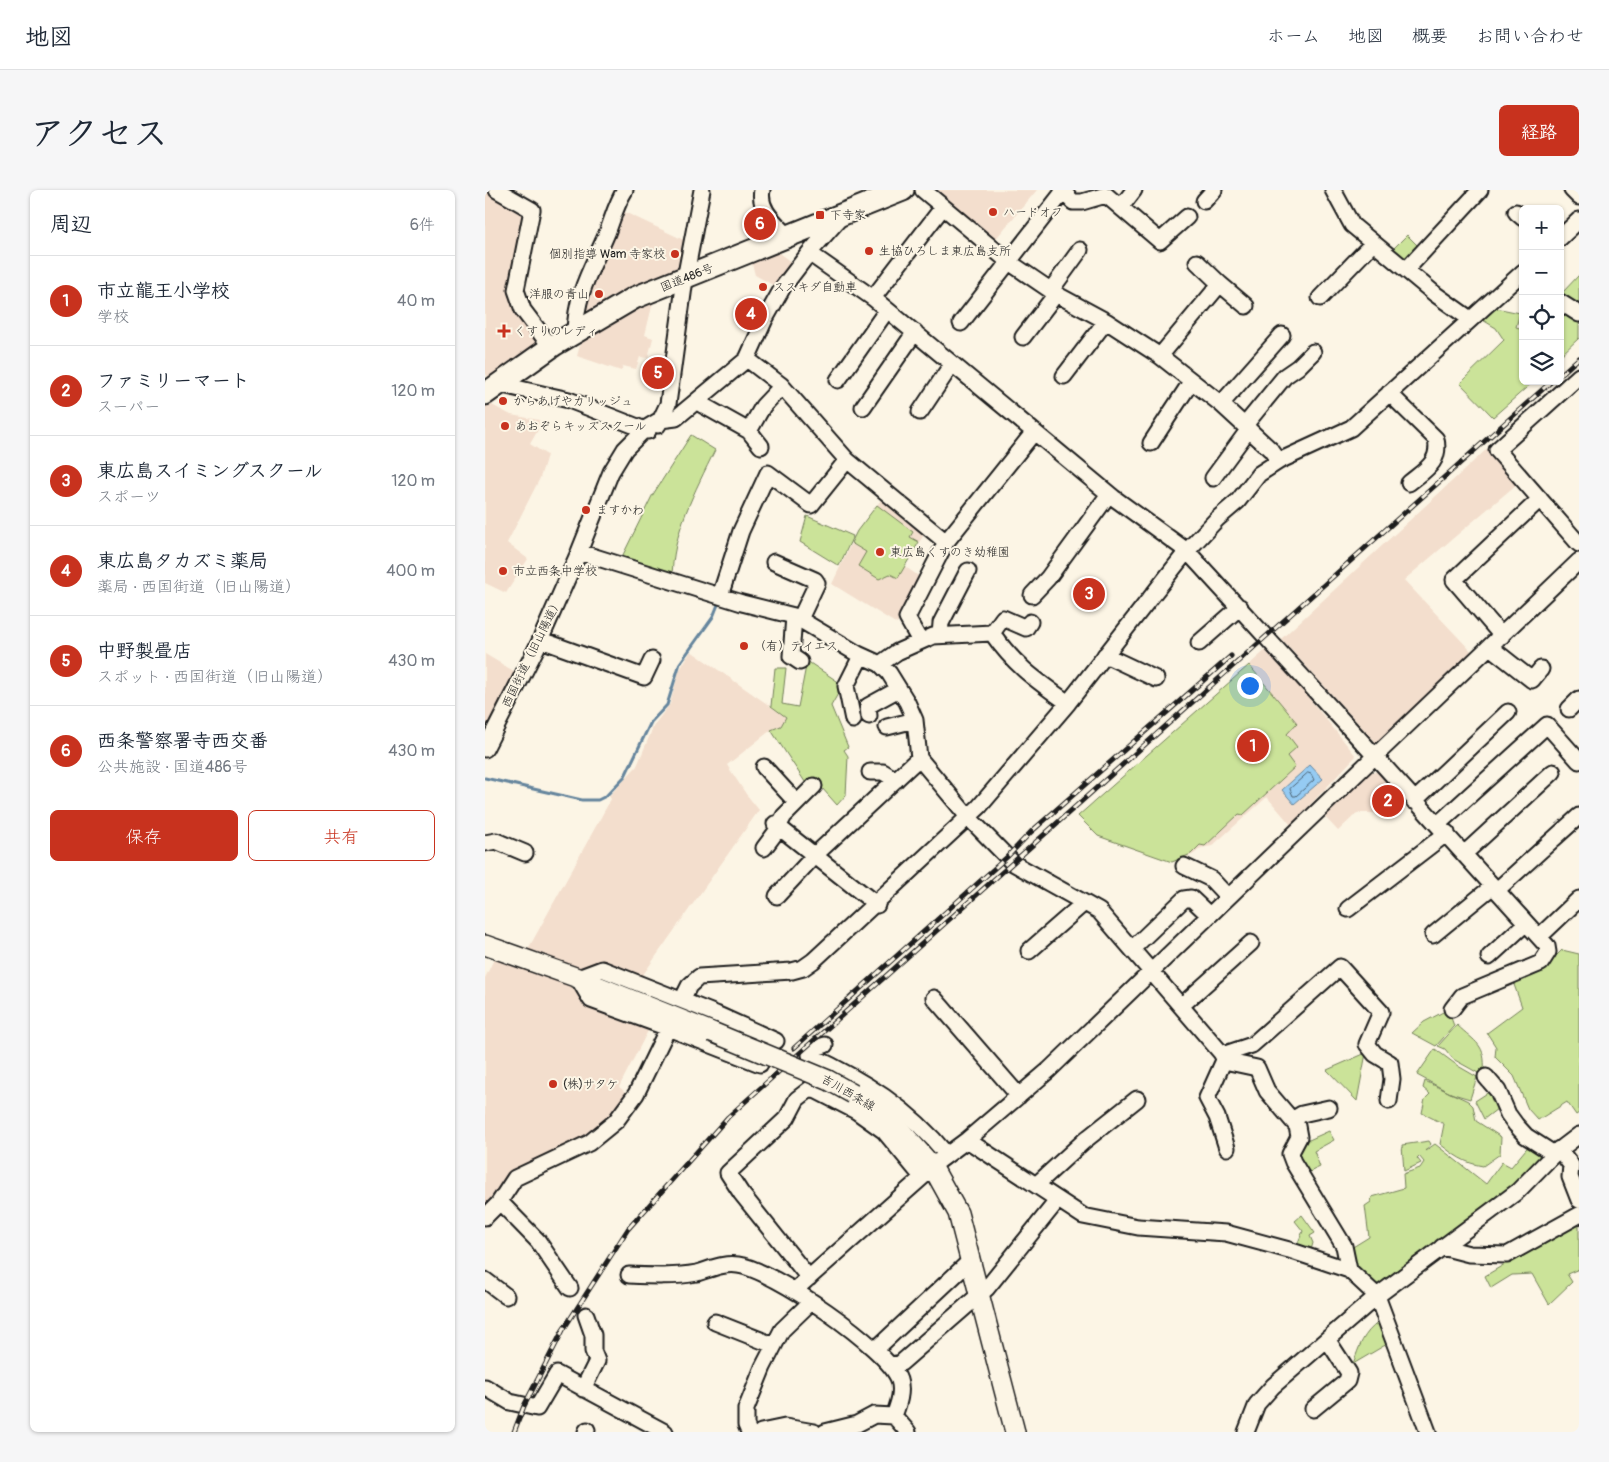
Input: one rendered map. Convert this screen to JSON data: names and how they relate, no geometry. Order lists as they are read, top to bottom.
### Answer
{
  "streets": {
    "highway": ["国道486号"],
    "main road": ["吉川西条線"],
    "street": ["西国街道（旧山陽道）"]
  },
  "crossings": [
    ["国道486号", "西国街道（旧山陽道）"]
  ],
  "places": {
    "other": [
      "ハードオフ",
      "生協ひろしま東広島支所",
      "個別指導 Wam 寺家校",
      "ススキダ自動車",
      "洋服の青山",
      "からあげやカリッジュ",
      "あおぞらキッズスクール",
      "ますかわ",
      "東広島くすのき幼稚園",
      "市立西条中学校",
      "（有）テイエス",
      "(株)サタケ"
    ],
    "transit": ["下寺家"],
    "health": ["くすりのレディ"]
  },
  "page": {
    "header": "地図",
    "nav": [
      "ホーム",
      "地図",
      "概要",
      "お問い合わせ"
    ],
    "title": "アクセス",
    "buttons": [
      "経路",
      ["保存", "共有"]
    ],
    "heading": ["周辺", "6件"],
    "map_buttons": ["+", "−"],
    "pins": [
      "6",
      "4",
      "5",
      "3",
      "1",
      "2"
    ],
    "list": [
      {
        "mark": "1",
        "name": "市立龍王小学校",
        "note": "学校",
        "value": "40 m"
      },
      {
        "mark": "2",
        "name": "ファミリーマート",
        "note": "スーパー",
        "value": "120 m"
      },
      {
        "mark": "3",
        "name": "東広島スイミングスクール",
        "note": "スポーツ",
        "value": "120 m"
      },
      {
        "mark": "4",
        "name": "東広島タカズミ薬局",
        "note": "薬局 · 西国街道（旧山陽道）",
        "value": "400 m"
      },
      {
        "mark": "5",
        "name": "中野製畳店",
        "note": "スポット · 西国街道（旧山陽道）",
        "value": "430 m"
      },
      {
        "mark": "6",
        "name": "西条警察署寺西交番",
        "note": "公共施設 · 国道486号",
        "value": "430 m"
      }
    ]
  }
}
